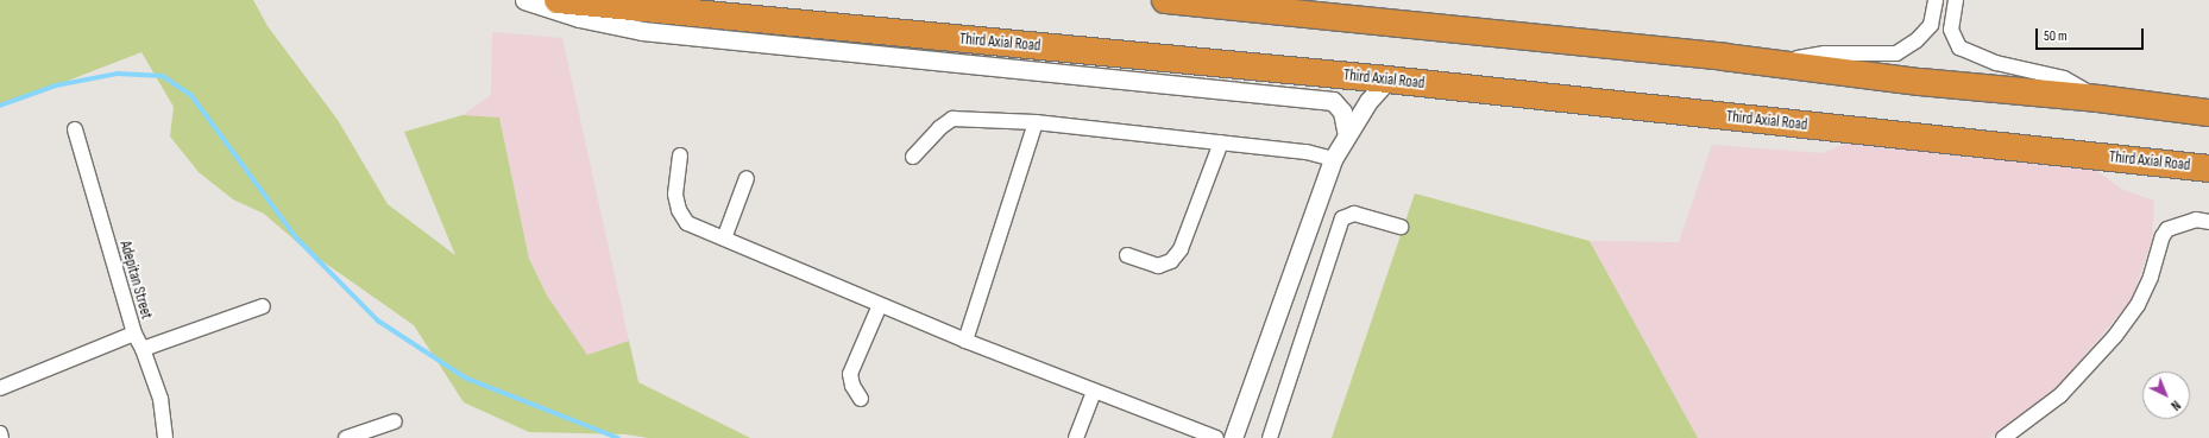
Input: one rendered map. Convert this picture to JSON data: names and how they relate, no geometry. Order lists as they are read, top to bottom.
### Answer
{
  "streets": {
    "highway": ["Third Axial Road"],
    "street": ["Adepitan Street"]
  },
  "scale_bar": "50 m",
  "north": "bottom right"
}
